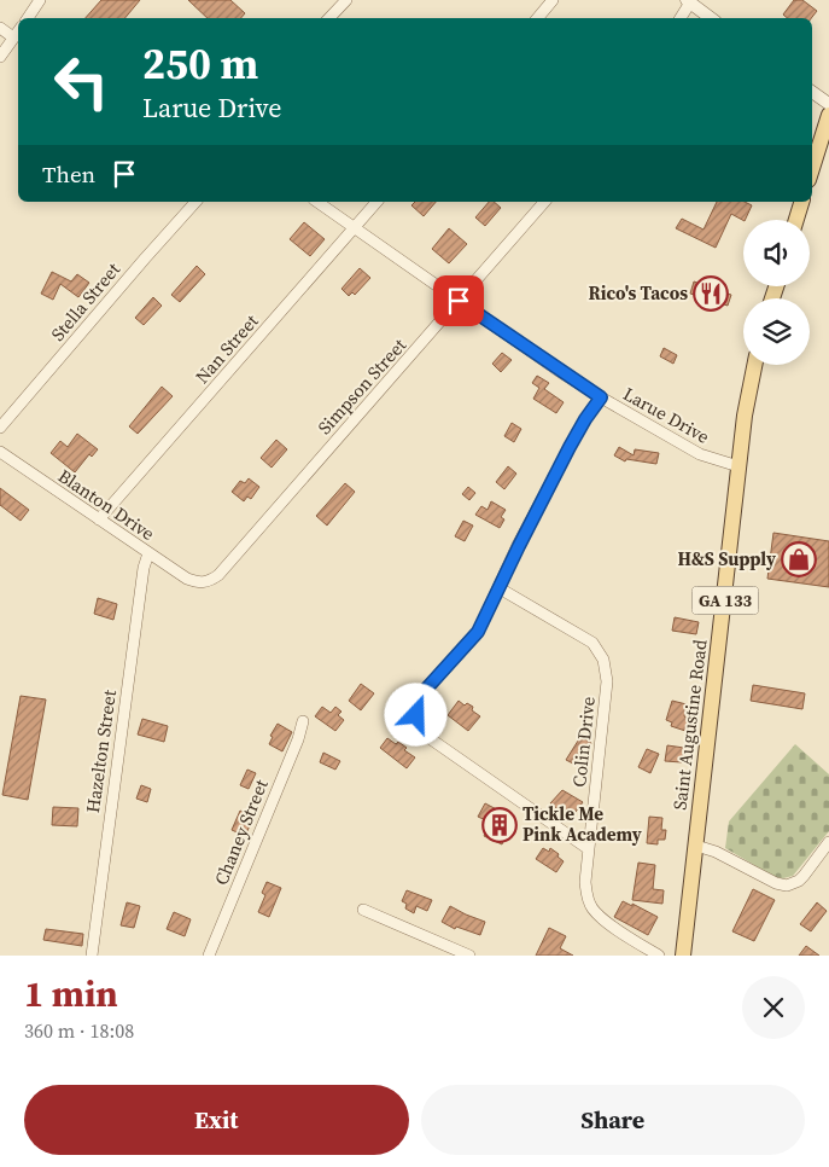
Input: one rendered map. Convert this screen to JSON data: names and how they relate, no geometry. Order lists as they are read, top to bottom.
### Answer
{
  "streets": {
    "main road": ["GA 133", "Saint Augustine Road"],
    "street": [
      "Stella Street",
      "Nan Street",
      "Simpson Street",
      "Larue Drive",
      "Blanton Drive",
      "Colin Drive",
      "Hazelton Street",
      "Chaney Street"
    ]
  },
  "crossings": [
    ["Nan Street", "Larue Drive"],
    ["Nan Street", "Blanton Drive"],
    ["Simpson Street", "Larue Drive"],
    ["Simpson Street", "Blanton Drive"],
    ["Larue Drive", "Saint Augustine Road"],
    ["Blanton Drive", "Hazelton Street"]
  ],
  "places": {
    "restaurant": ["Rico's Tacos"],
    "shop": ["H&S Supply"],
    "building": ["Tickle Me Pink Academy"]
  },
  "page": {
    "turn": ["250 m", "Larue Drive"],
    "then": "Then",
    "heading": ["1 min", "360 m · 18:08"],
    "buttons": ["Exit", "Share"]
  }
}
